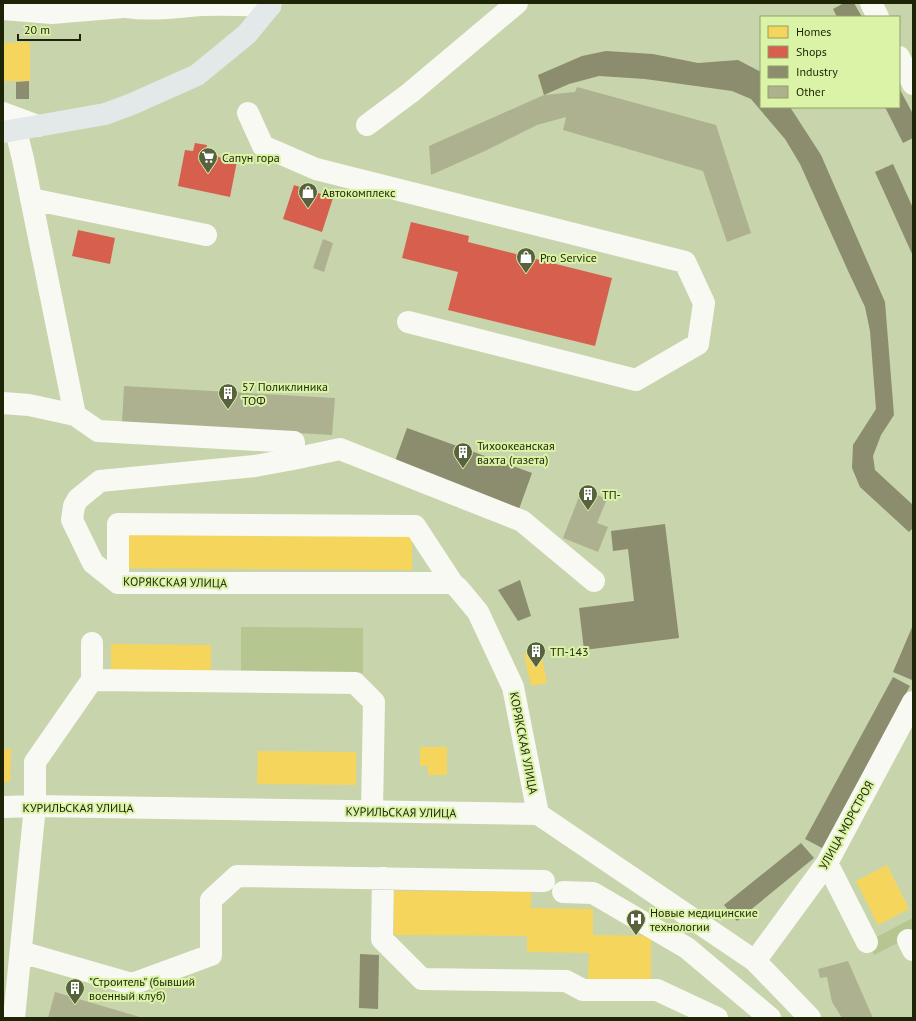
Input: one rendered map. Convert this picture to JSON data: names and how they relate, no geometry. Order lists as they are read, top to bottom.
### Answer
{
  "streets": {
    "street": ["КОРЯКСКАЯ УЛИЦА", "КУРИЛЬСКАЯ УЛИЦА", "УЛИЦА МОРСТРОЯ"]
  },
  "crossings": [
    ["КОРЯКСКАЯ УЛИЦА", "КУРИЛЬСКАЯ УЛИЦА"]
  ],
  "places": {
    "supermarket": ["Сапун гора"],
    "shop": ["Автокомплекс", "Pro Service"],
    "building": [
      "57 Поликлиника ТОФ",
      "Тихоокеанская вахта (газета)",
      "ТП-",
      "ТП-143",
      "\"Строитель\" (бывший военный клуб)"
    ],
    "hospital": ["Новые медицинские технологии"]
  },
  "legend": [
    "Homes",
    "Shops",
    "Industry",
    "Other"
  ],
  "scale_bar": "20 m"
}
